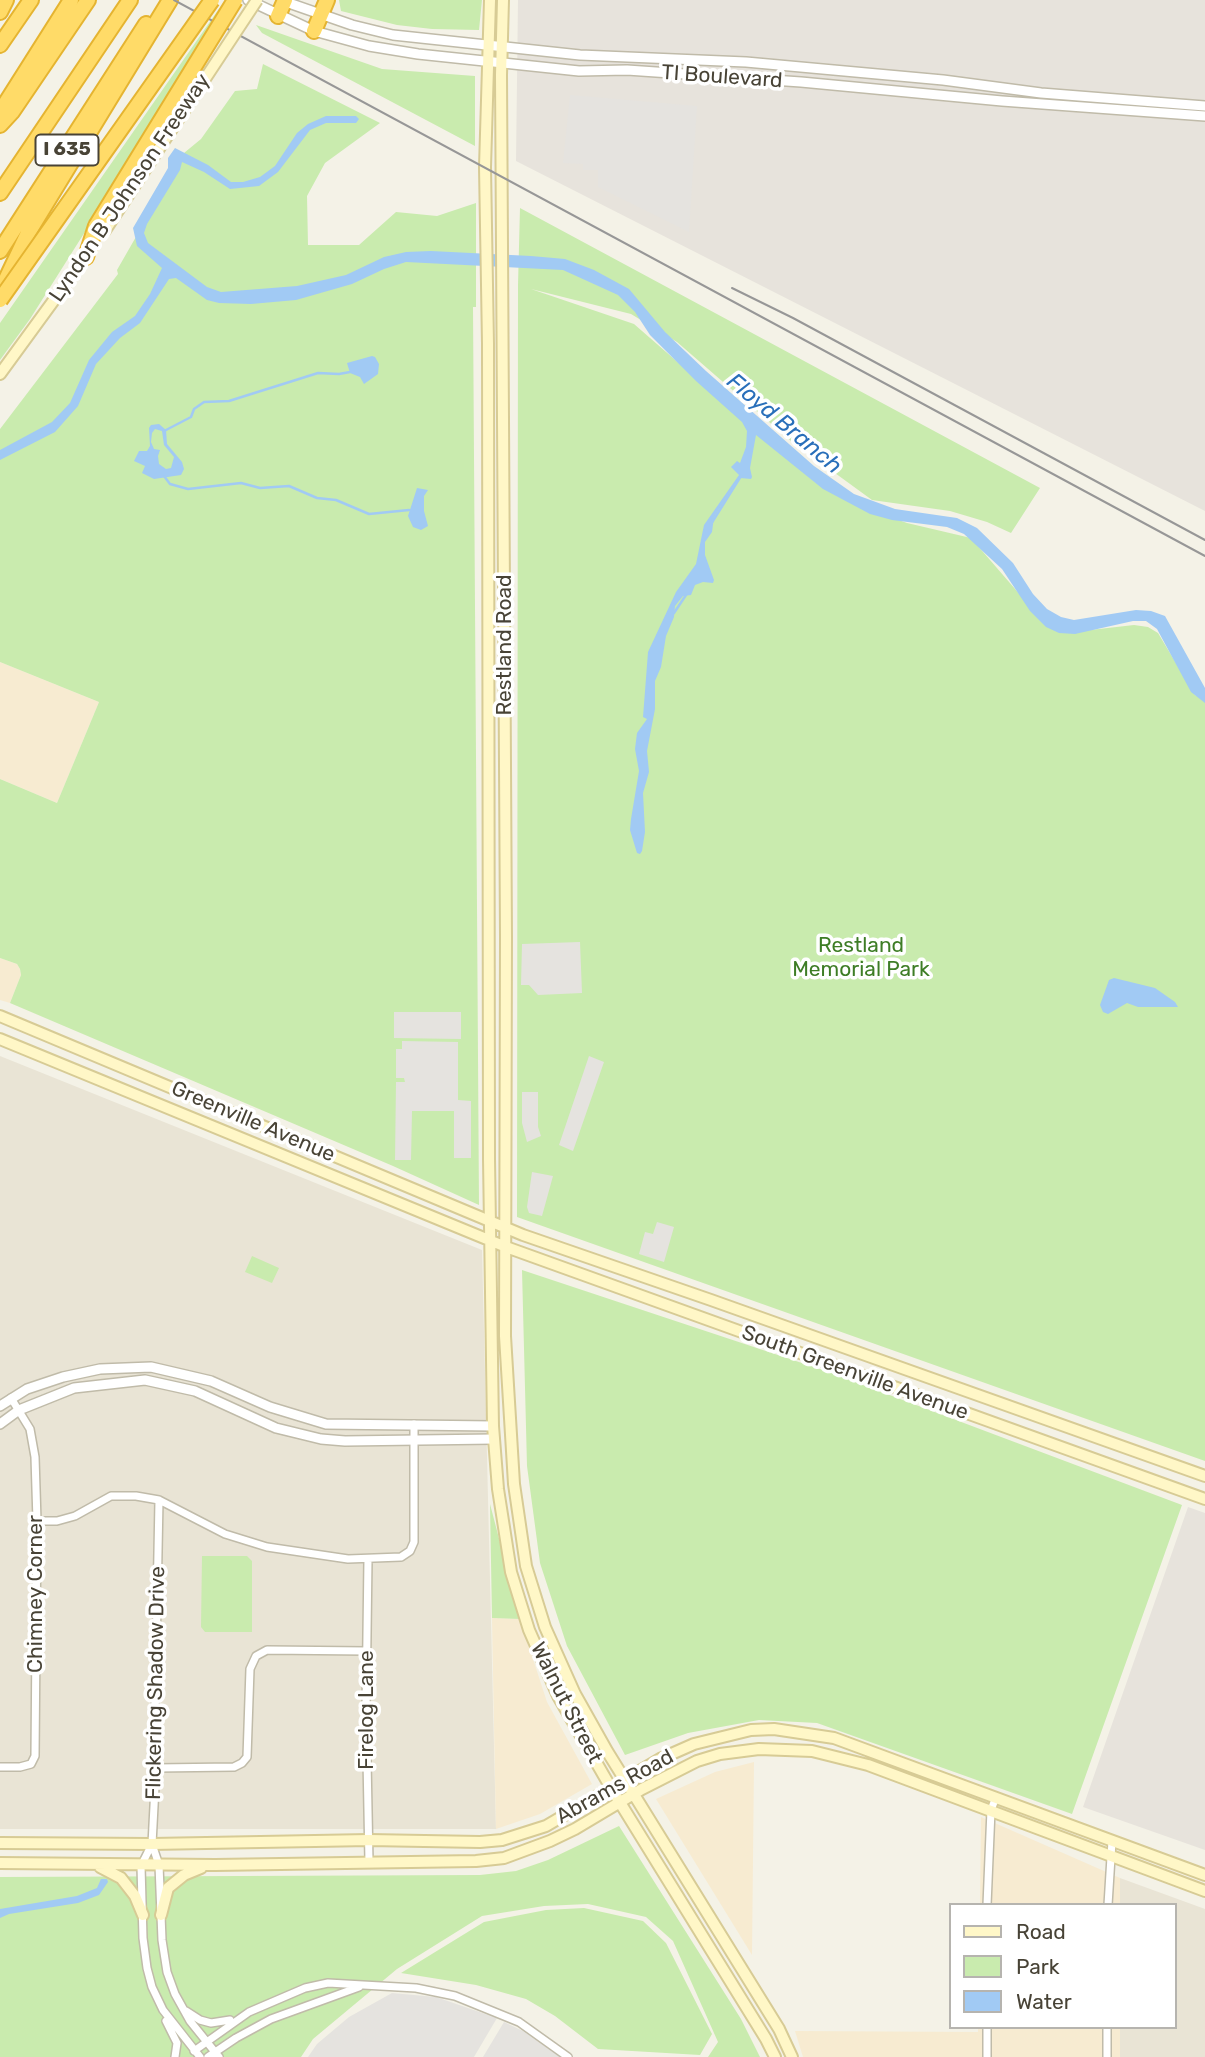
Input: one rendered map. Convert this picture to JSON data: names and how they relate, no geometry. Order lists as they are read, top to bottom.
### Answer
{
  "streets": {
    "highway": ["I 635"],
    "main road": [
      "Lyndon B Johnson Freeway",
      "Restland Road",
      "Greenville Avenue",
      "South Greenville Avenue",
      "Walnut Street",
      "Abrams Road"
    ],
    "street": [
      "TI Boulevard",
      "Chimney Corner",
      "Flickering Shadow Drive",
      "Firelog Lane"
    ]
  },
  "crossings": [
    ["TI Boulevard", "Restland Road"],
    ["Restland Road", "Greenville Avenue"],
    ["Restland Road", "South Greenville Avenue"],
    ["Restland Road", "Walnut Street"],
    ["Greenville Avenue", "South Greenville Avenue"],
    ["Greenville Avenue", "Walnut Street"],
    ["South Greenville Avenue", "Walnut Street"],
    ["Flickering Shadow Drive", "Abrams Road"],
    ["Walnut Street", "Abrams Road"],
    ["Firelog Lane", "Abrams Road"]
  ],
  "water": ["Floyd Branch"],
  "parks": ["Restland Memorial Park"],
  "legend": ["Road", "Park", "Water"]
}
